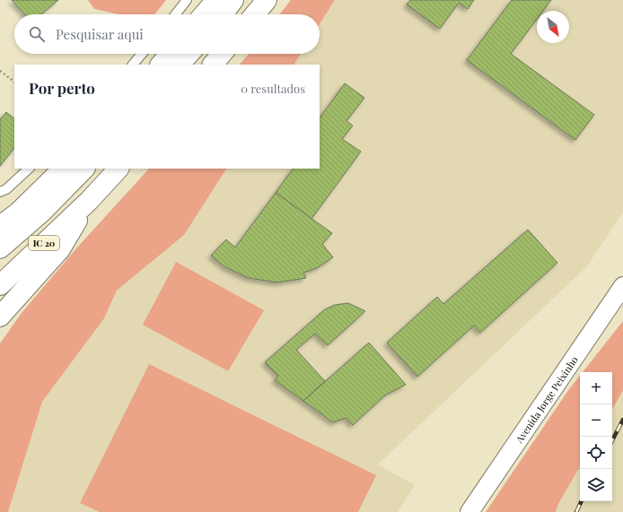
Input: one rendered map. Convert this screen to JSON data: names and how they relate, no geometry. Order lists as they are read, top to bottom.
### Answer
{
  "streets": {
    "highway": ["IC 20"],
    "street": ["Avenida Jorge Peixinho"]
  },
  "north": "bottom right",
  "page": {
    "search": "Pesquisar aqui",
    "heading": ["Por perto", "0 resultados"],
    "map_buttons": ["+", "−"]
  }
}
